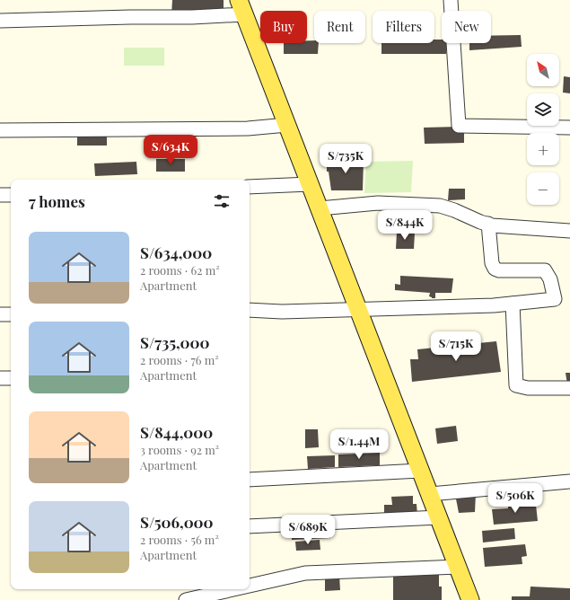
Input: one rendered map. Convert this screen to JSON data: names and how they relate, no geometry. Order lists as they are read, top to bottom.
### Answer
{
  "north": "top left",
  "page": {
    "chip": [
      "Buy",
      "Rent",
      "Filters",
      "New"
    ],
    "map_buttons": ["+", "−"],
    "price": [
      "S/634K",
      "S/735K",
      "S/844K",
      "S/715K",
      "S/1.44M",
      "S/506K",
      "S/689K"
    ],
    "heading": "7 homes",
    "list": [
      {
        "name": "S/634,000",
        "note": "2 rooms · 62 m² · Apartment"
      },
      {
        "name": "S/735,000",
        "note": "2 rooms · 76 m² · Apartment"
      },
      {
        "name": "S/844,000",
        "note": "3 rooms · 92 m² · Apartment"
      },
      {
        "name": "S/506,000",
        "note": "2 rooms · 56 m² · Apartment"
      }
    ]
  }
}
